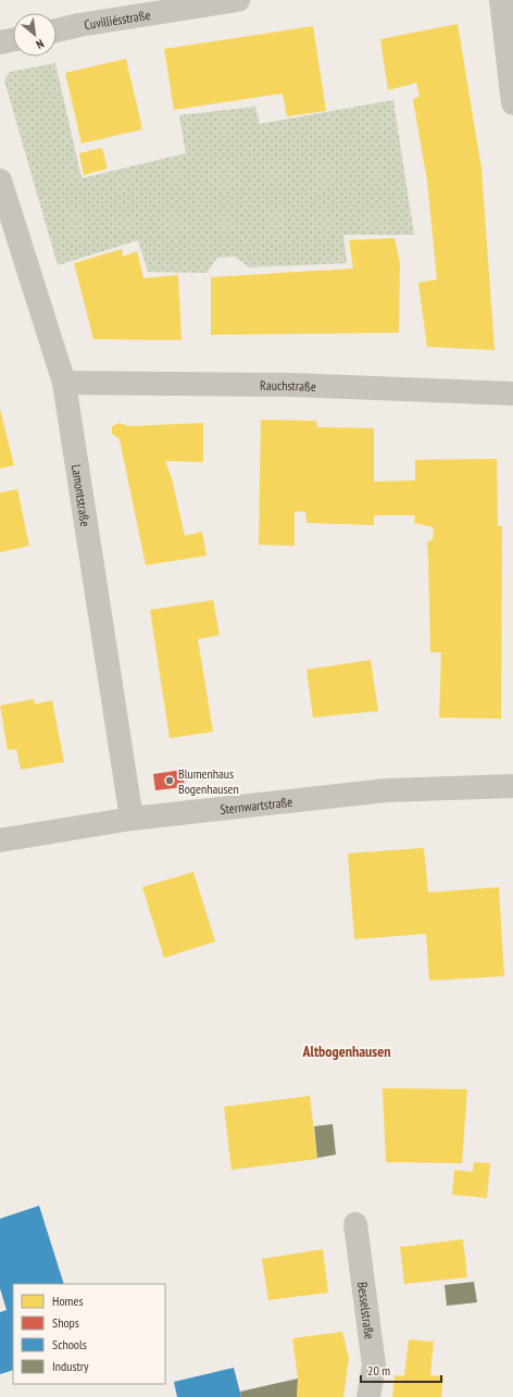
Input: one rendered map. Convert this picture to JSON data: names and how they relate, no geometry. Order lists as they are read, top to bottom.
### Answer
{
  "streets": {
    "street": [
      "Cuvilliésstraße",
      "Rauchstraße",
      "Lamontstraße",
      "Sternwartstraße",
      "Besselstraße"
    ]
  },
  "crossings": [
    ["Rauchstraße", "Lamontstraße"],
    ["Lamontstraße", "Sternwartstraße"]
  ],
  "districts": ["Altbogenhausen"],
  "places": ["Blumenhaus Bogenhausen"],
  "legend": [
    "Homes",
    "Shops",
    "Schools",
    "Industry"
  ],
  "scale_bar": "20 m",
  "north": "bottom right"
}
